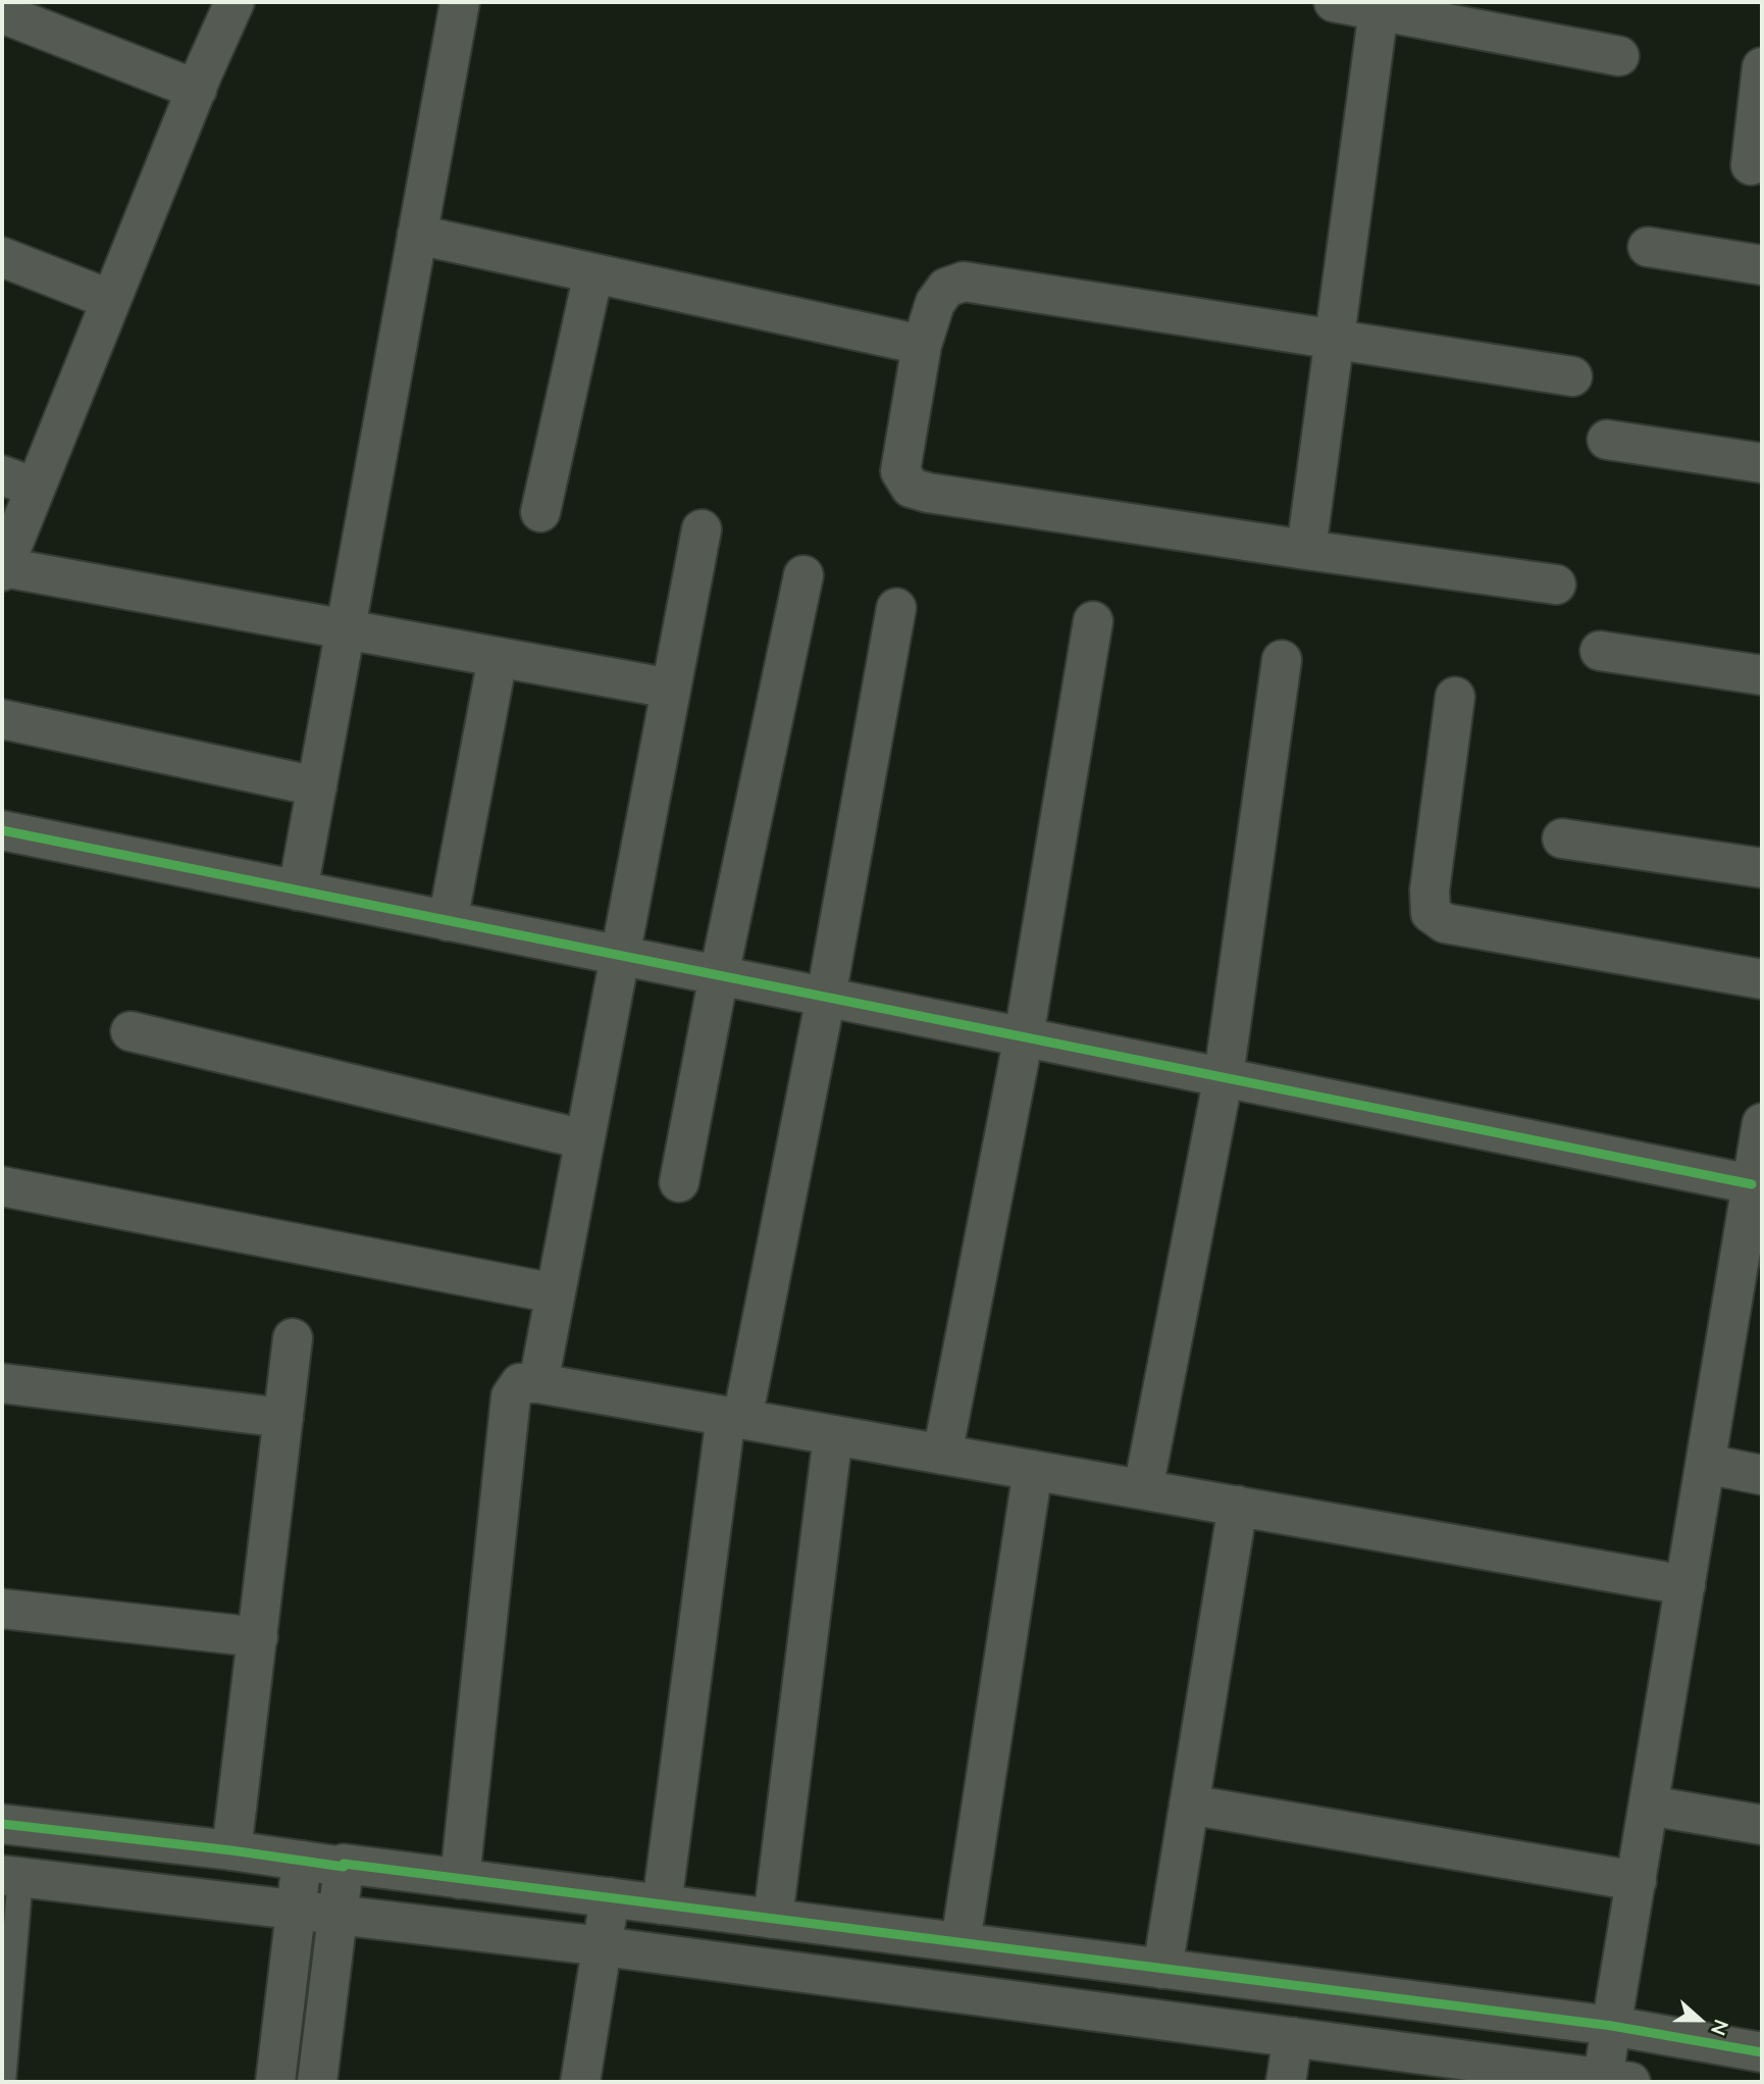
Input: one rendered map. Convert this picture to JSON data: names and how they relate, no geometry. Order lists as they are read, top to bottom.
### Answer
{
  "north": "right"
}
